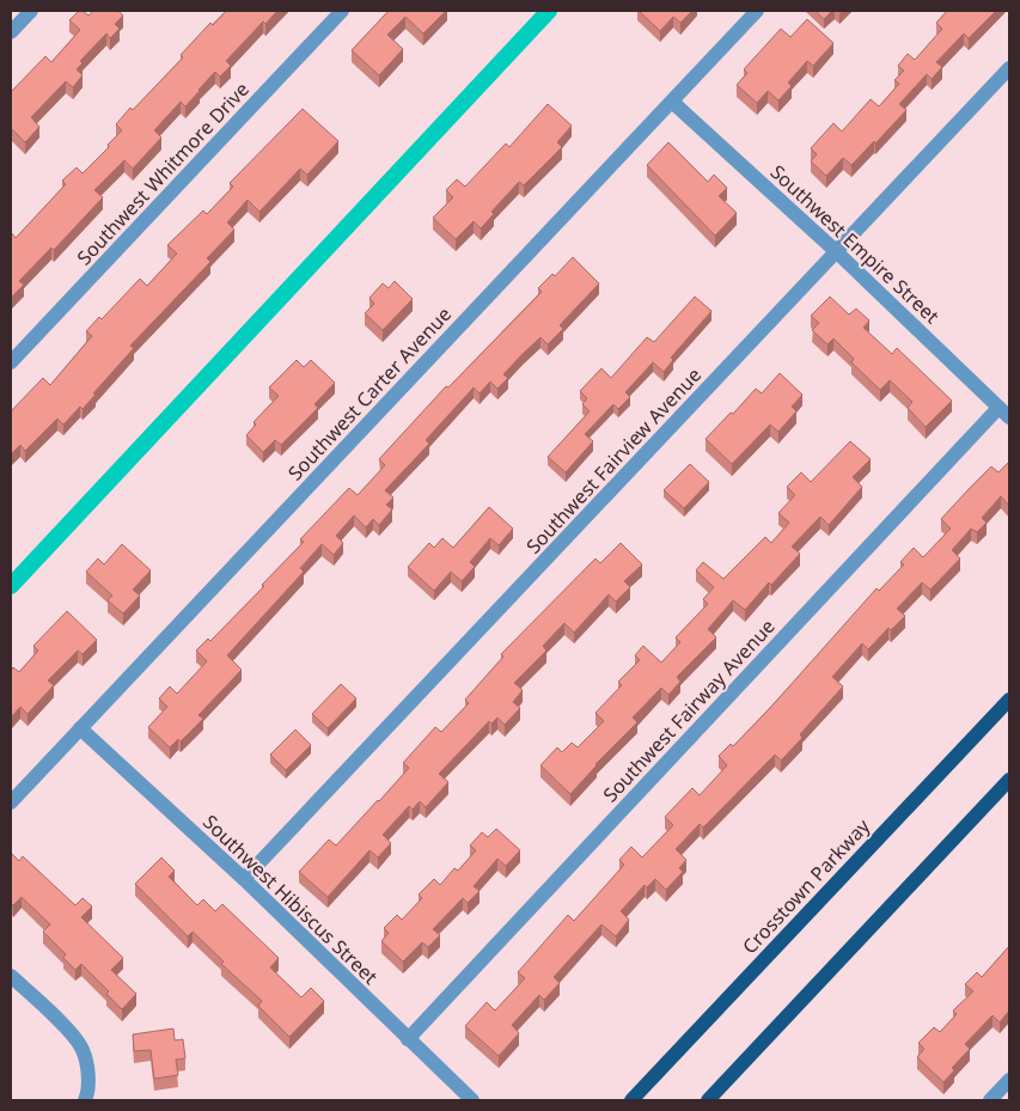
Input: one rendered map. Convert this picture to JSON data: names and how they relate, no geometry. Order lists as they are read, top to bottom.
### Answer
{
  "streets": {
    "main road": ["Crosstown Parkway"],
    "street": [
      "Southwest Whitmore Drive",
      "Southwest Empire Street",
      "Southwest Carter Avenue",
      "Southwest Fairview Avenue",
      "Southwest Fairway Avenue",
      "Southwest Hibiscus Street"
    ]
  },
  "crossings": [
    ["Southwest Empire Street", "Southwest Carter Avenue"],
    ["Southwest Empire Street", "Southwest Fairview Avenue"],
    ["Southwest Empire Street", "Southwest Fairway Avenue"],
    ["Southwest Carter Avenue", "Southwest Hibiscus Street"],
    ["Southwest Fairview Avenue", "Southwest Hibiscus Street"],
    ["Southwest Fairway Avenue", "Southwest Hibiscus Street"]
  ]
}
